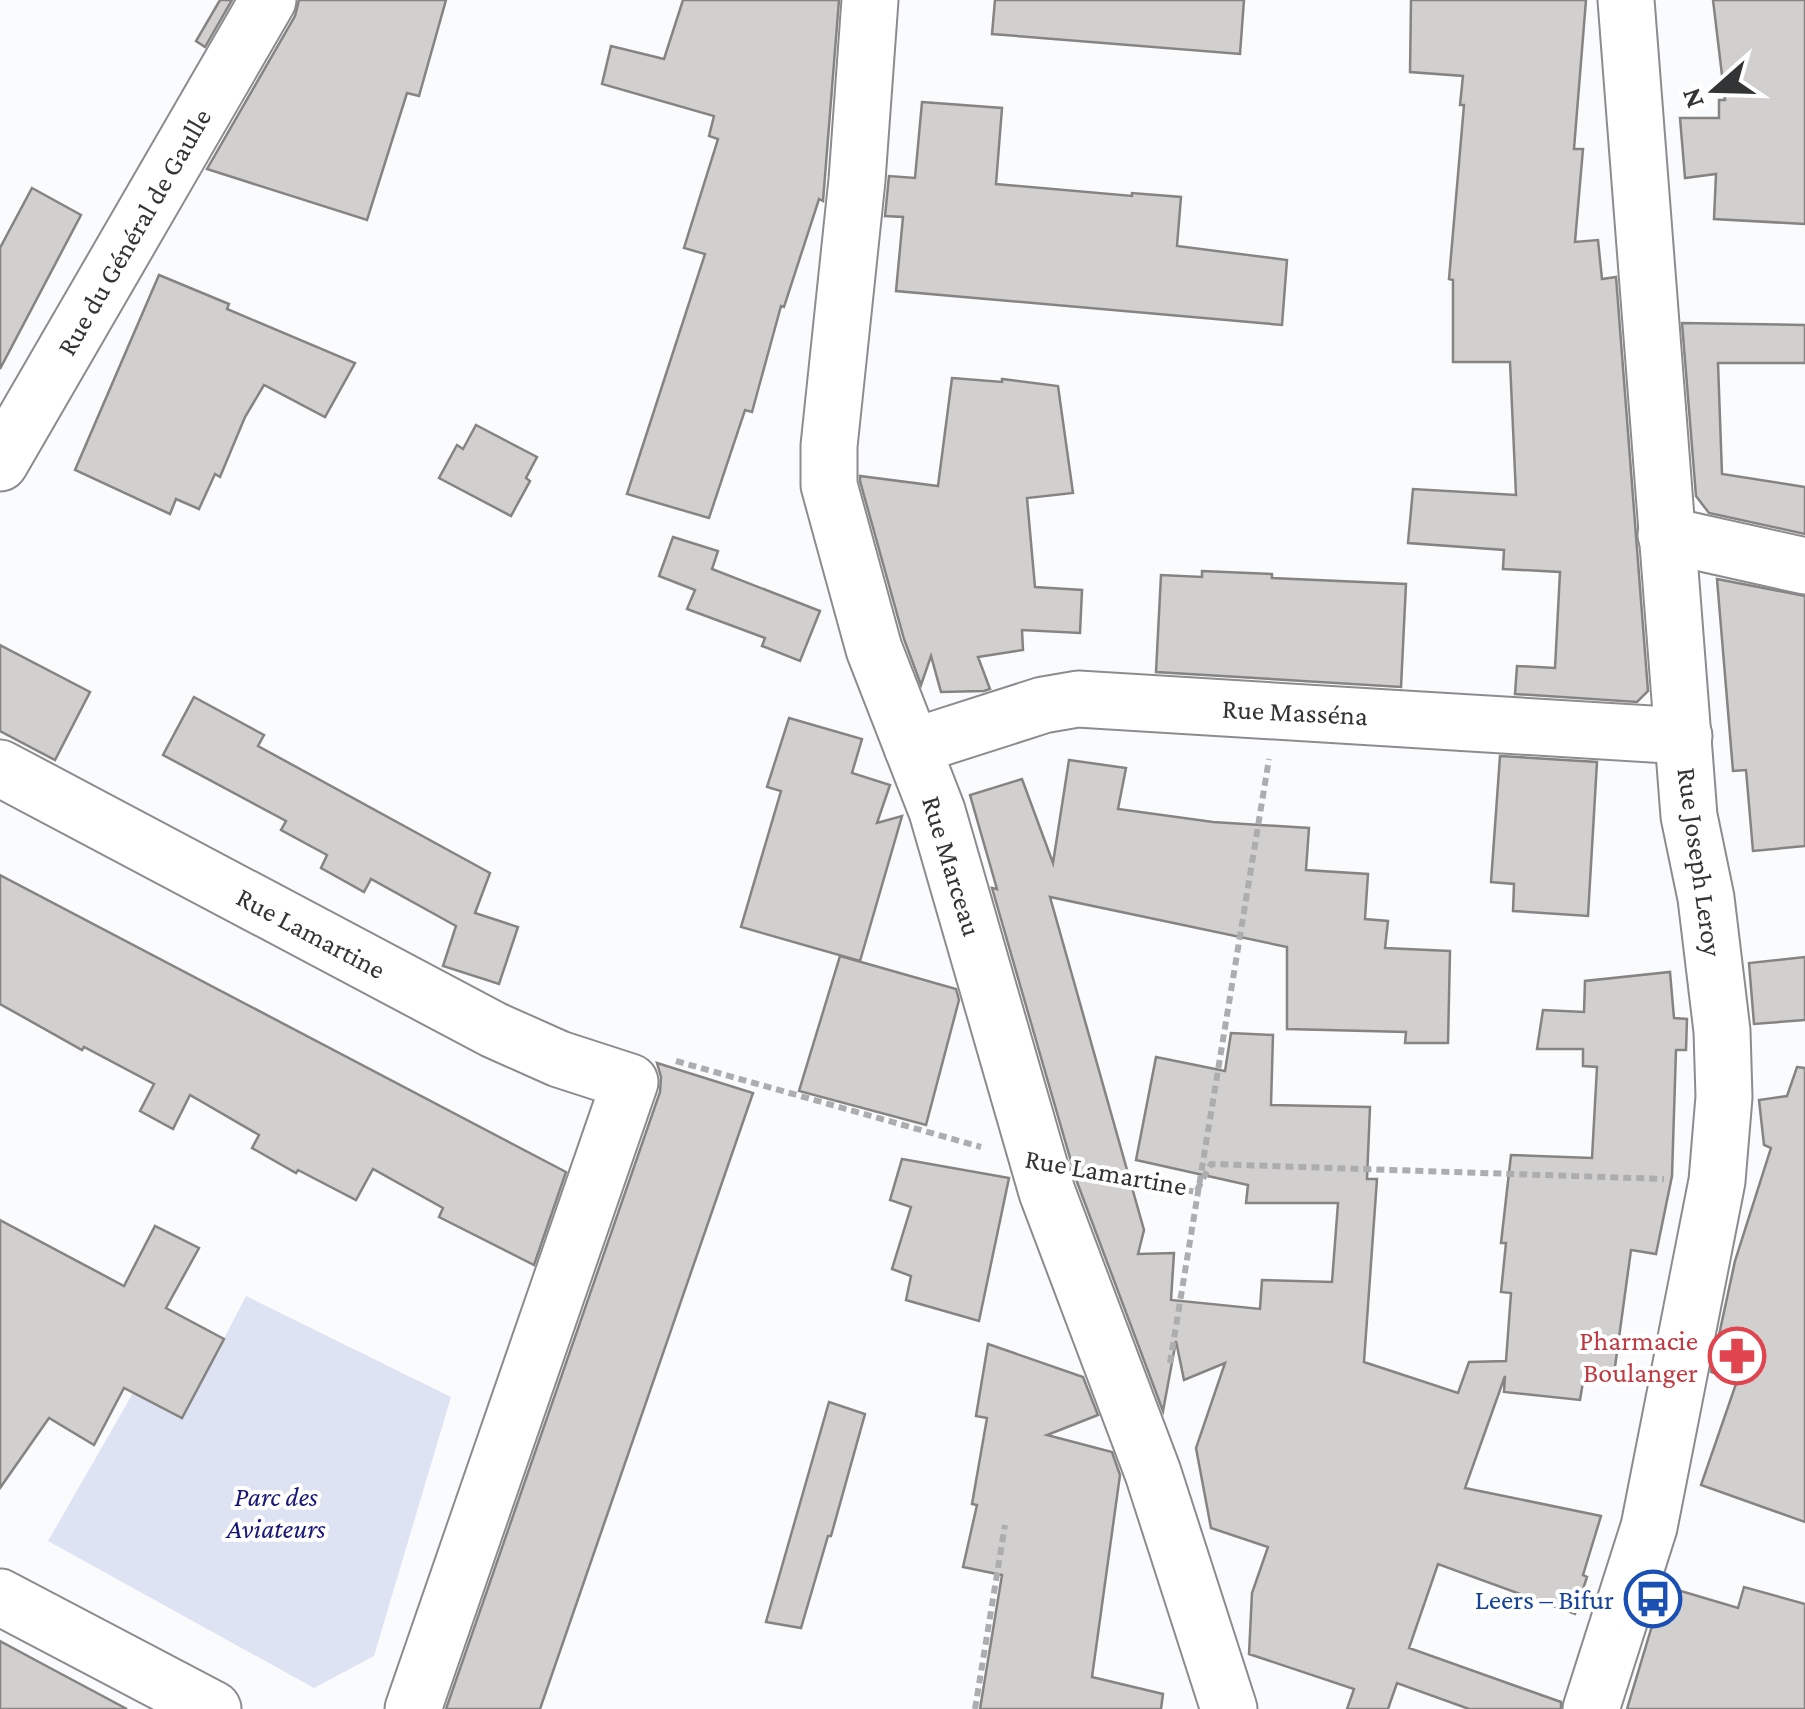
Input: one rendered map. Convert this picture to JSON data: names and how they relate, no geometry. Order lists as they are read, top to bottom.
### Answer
{
  "streets": {
    "street": [
      "Rue du Général de Gaulle",
      "Rue Masséna",
      "Rue Joseph Leroy",
      "Rue Marceau",
      "Rue Lamartine"
    ]
  },
  "crossings": [
    ["Rue Masséna", "Rue Joseph Leroy"],
    ["Rue Masséna", "Rue Marceau"],
    ["Rue Joseph Leroy", "Rue Lamartine"],
    ["Rue Marceau", "Rue Lamartine"]
  ],
  "parks": ["Parc des Aviateurs"],
  "places": {
    "pharmacy": ["Pharmacie Boulanger"],
    "bus stop": ["Leers – Bifur"]
  },
  "north": "left"
}
